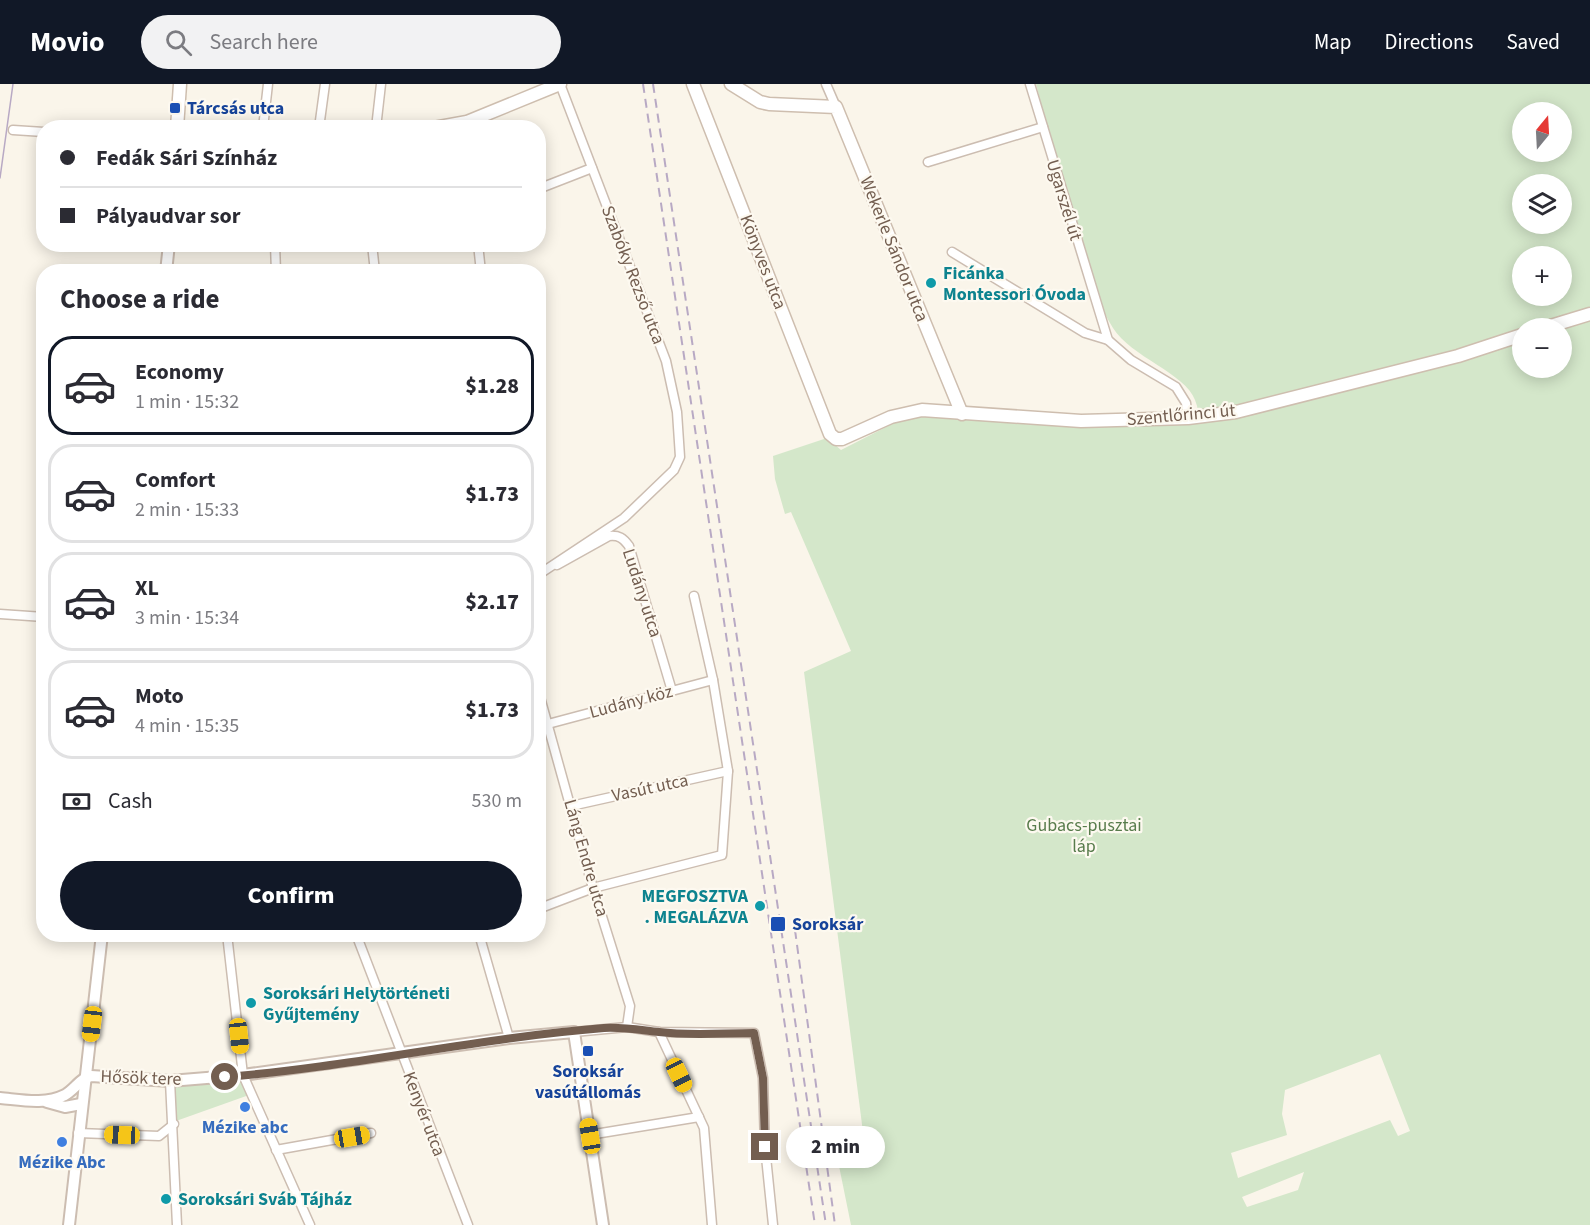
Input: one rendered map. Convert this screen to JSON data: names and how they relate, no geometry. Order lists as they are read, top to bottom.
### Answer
{
  "streets": {
    "main road": ["Wekerle Sándor utca", "Könyves utca", "Szentlőrinci út"],
    "street": [
      "Ugarszél út",
      "Szabóky Rezső utca",
      "Ludány utca",
      "Ludány köz",
      "Vasút utca",
      "Láng Endre utca",
      "Hősök tere",
      "Kenyér utca"
    ]
  },
  "crossings": [
    ["Wekerle Sándor utca", "Szentlőrinci út"],
    ["Könyves utca", "Szentlőrinci út"],
    ["Szabóky Rezső utca", "Ludány utca"],
    ["Ludány utca", "Ludány köz"],
    ["Ludány köz", "Láng Endre utca"],
    ["Vasút utca", "Láng Endre utca"],
    ["Láng Endre utca", "Hősök tere"],
    ["Hősök tere", "Kenyér utca"]
  ],
  "parks": ["Gubacs-pusztai láp"],
  "places": {
    "transit": ["Tárcsás utca", "Soroksár", "Soroksár vasútállomás"],
    "other": [
      "Ficánka Montessori Óvoda",
      "MEGFOSZTVA . MEGALÁZVA",
      "Soroksári Helytörténeti Gyűjtemény",
      "Mézike abc",
      "Mézike Abc",
      "Soroksári Sváb Tájház"
    ]
  },
  "north": "top",
  "page": {
    "header": "Movio",
    "search": "Search here",
    "nav": ["Map", "Directions", "Saved"],
    "map_buttons": ["+", "−"],
    "banner": ["Fedák Sári Színház", "Pályaudvar sor"],
    "heading": "Choose a ride",
    "list": [
      {
        "name": "Economy",
        "note": "1 min · 15:32",
        "value": "$1.28"
      },
      {
        "name": "Comfort",
        "note": "2 min · 15:33",
        "value": "$1.73"
      },
      {
        "name": "XL",
        "note": "3 min · 15:34",
        "value": "$2.17"
      },
      {
        "name": "Moto",
        "note": "4 min · 15:35",
        "value": "$1.73"
      }
    ],
    "pay": ["Cash", "530 m"],
    "buttons": "Confirm",
    "bubble": "2 min"
  }
}
